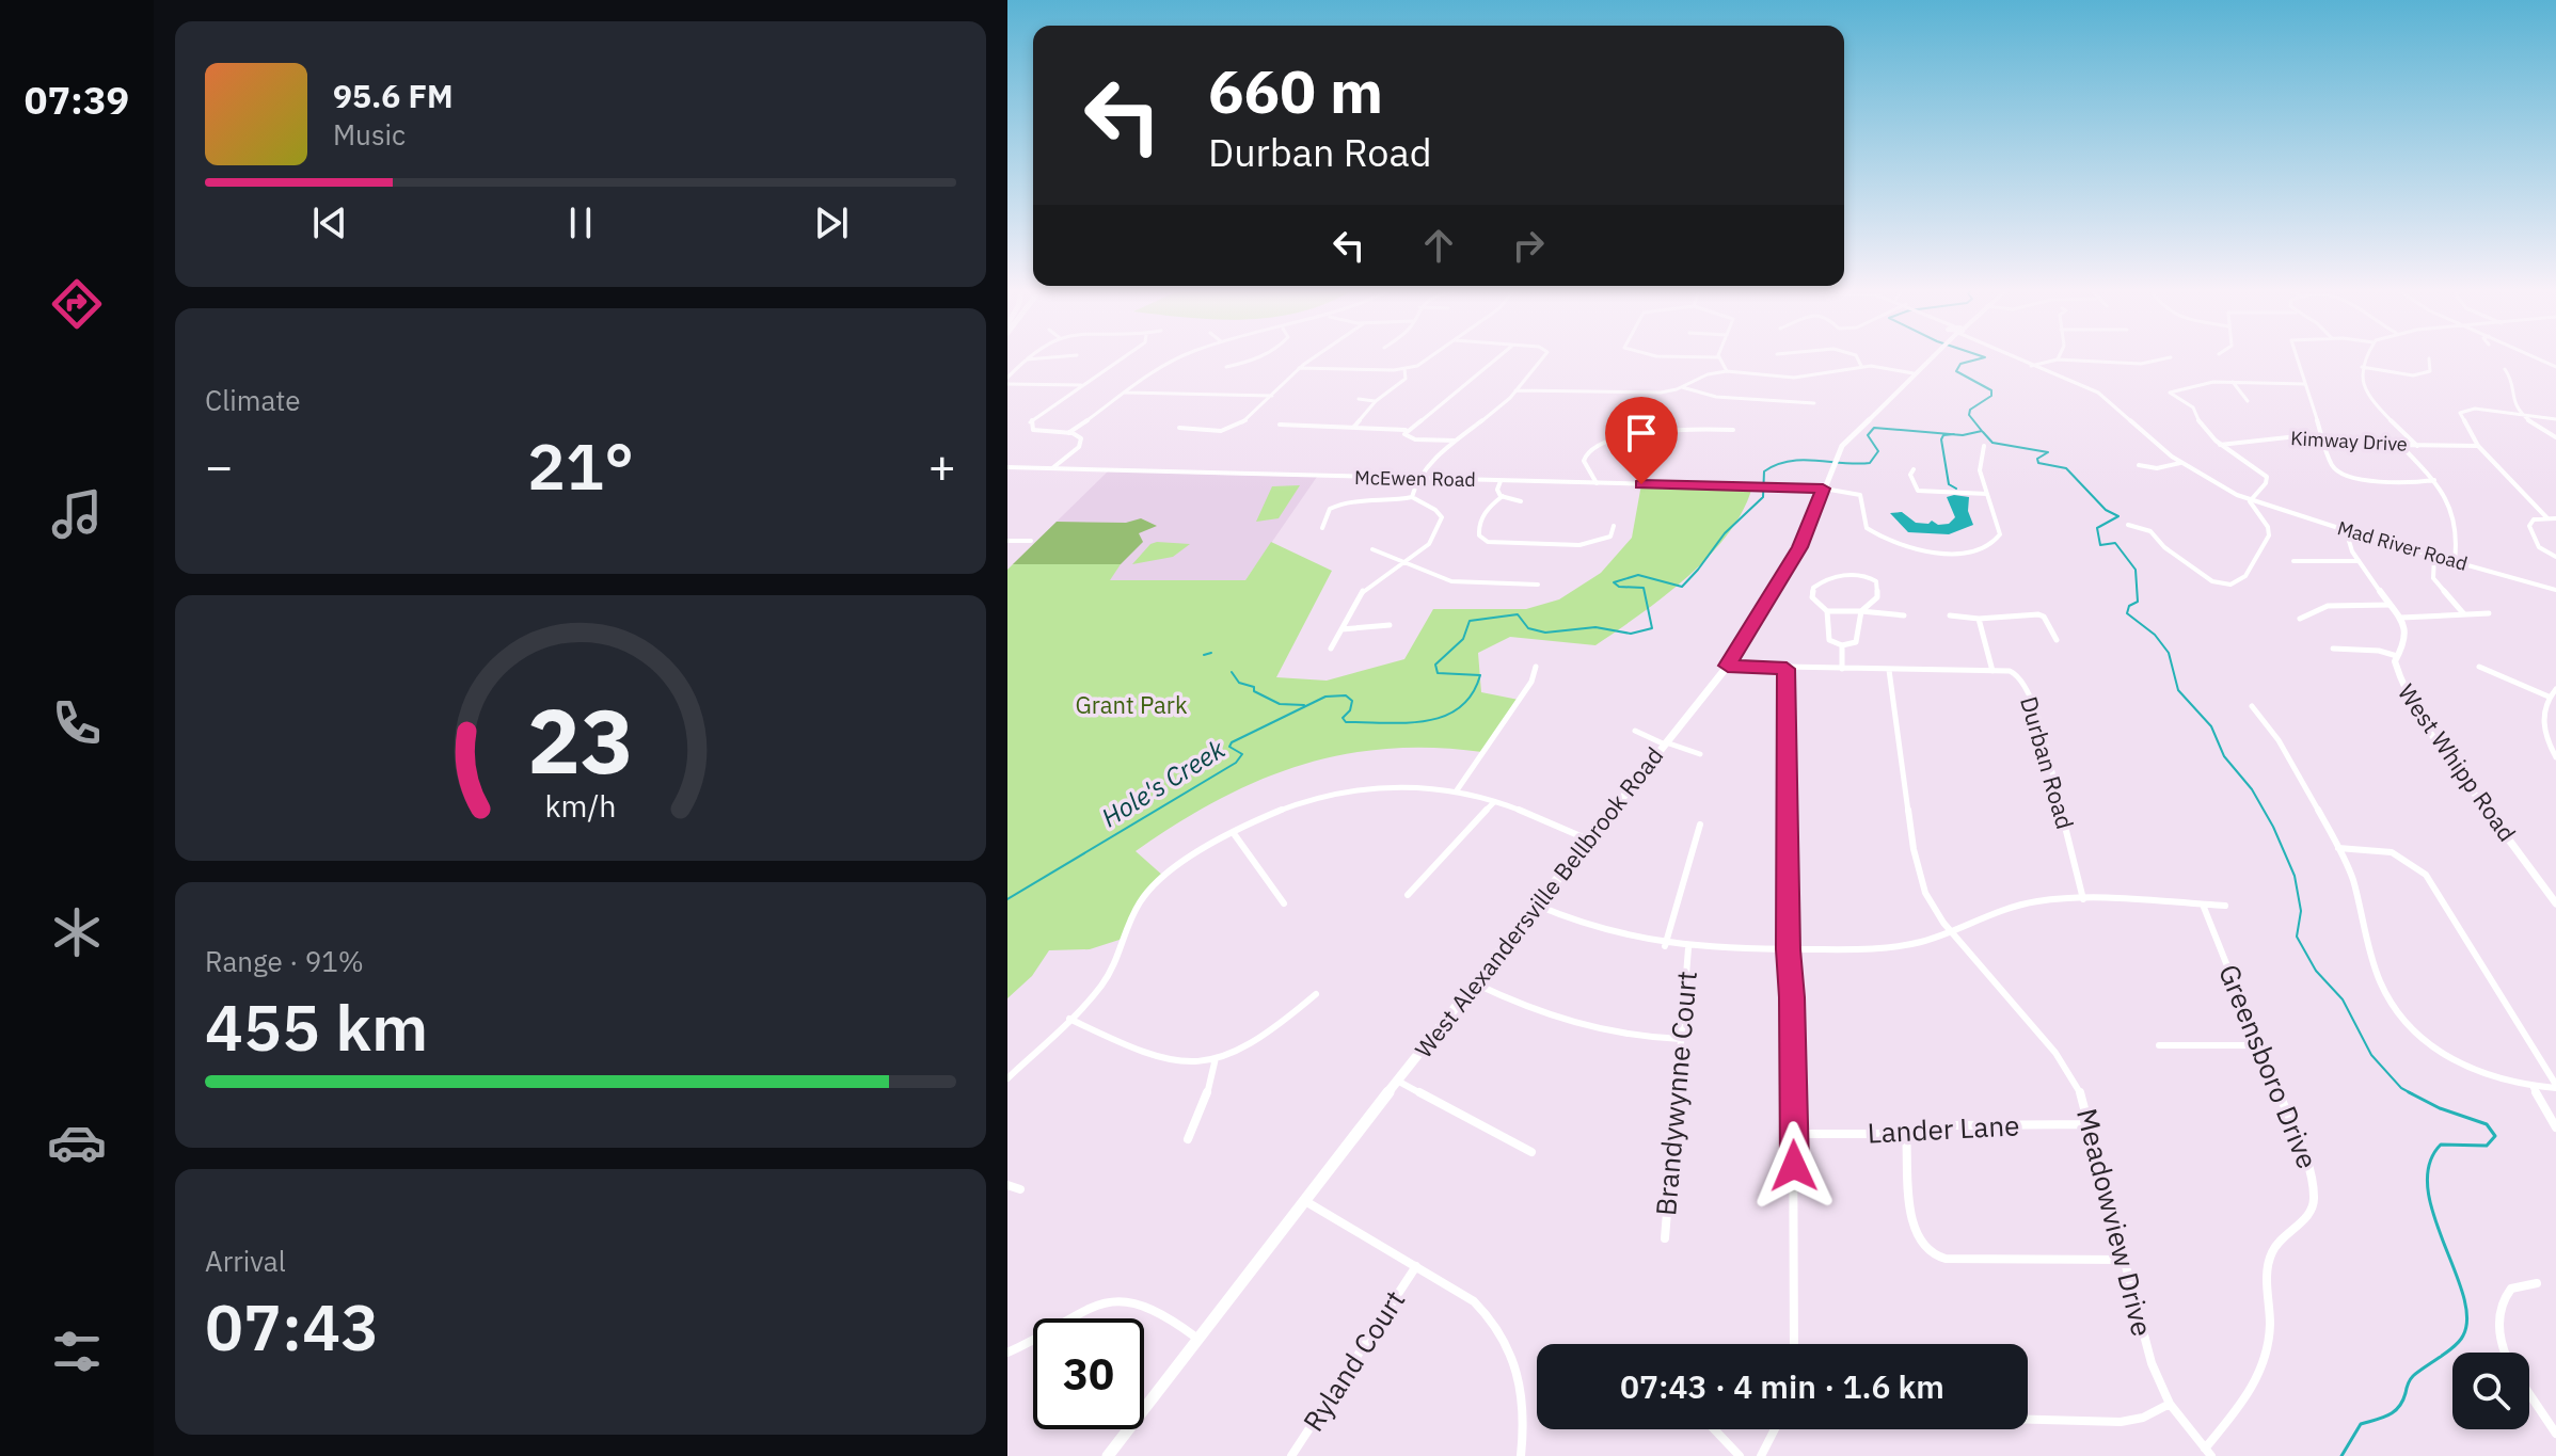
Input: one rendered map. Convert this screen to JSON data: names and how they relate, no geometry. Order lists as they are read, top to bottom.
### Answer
{
  "streets": {
    "main road": ["West Alexandersville Bellbrook Road"],
    "street": [
      "Kimway Drive",
      "McEwen Road",
      "Mad River Road",
      "Durban Road",
      "West Whipp Road",
      "Greensboro Drive",
      "Brandywynne Court",
      "Lander Lane",
      "Meadowview Drive",
      "Ryland Court"
    ]
  },
  "crossings": [
    ["McEwen Road", "West Alexandersville Bellbrook Road"],
    ["Durban Road", "West Alexandersville Bellbrook Road"],
    ["Durban Road", "Meadowview Drive"],
    ["Greensboro Drive", "Meadowview Drive"],
    ["Lander Lane", "Meadowview Drive"]
  ],
  "water": ["Hole's Creek"],
  "parks": ["Grant Park"],
  "page": {
    "tabs": "07:39",
    "turn": ["660 m", "Durban Road"],
    "song": ["95.6 FM", "Music"],
    "tile": [
      "Climate",
      ["Range · 91%", "455 km"],
      ["Arrival", "07:43"]
    ],
    "heat": ["−", "21°", "+"],
    "limit": "30",
    "trip": "07:43 · 4 min · 1.6 km",
    "gauge": ["23", "km/h"]
  }
}
